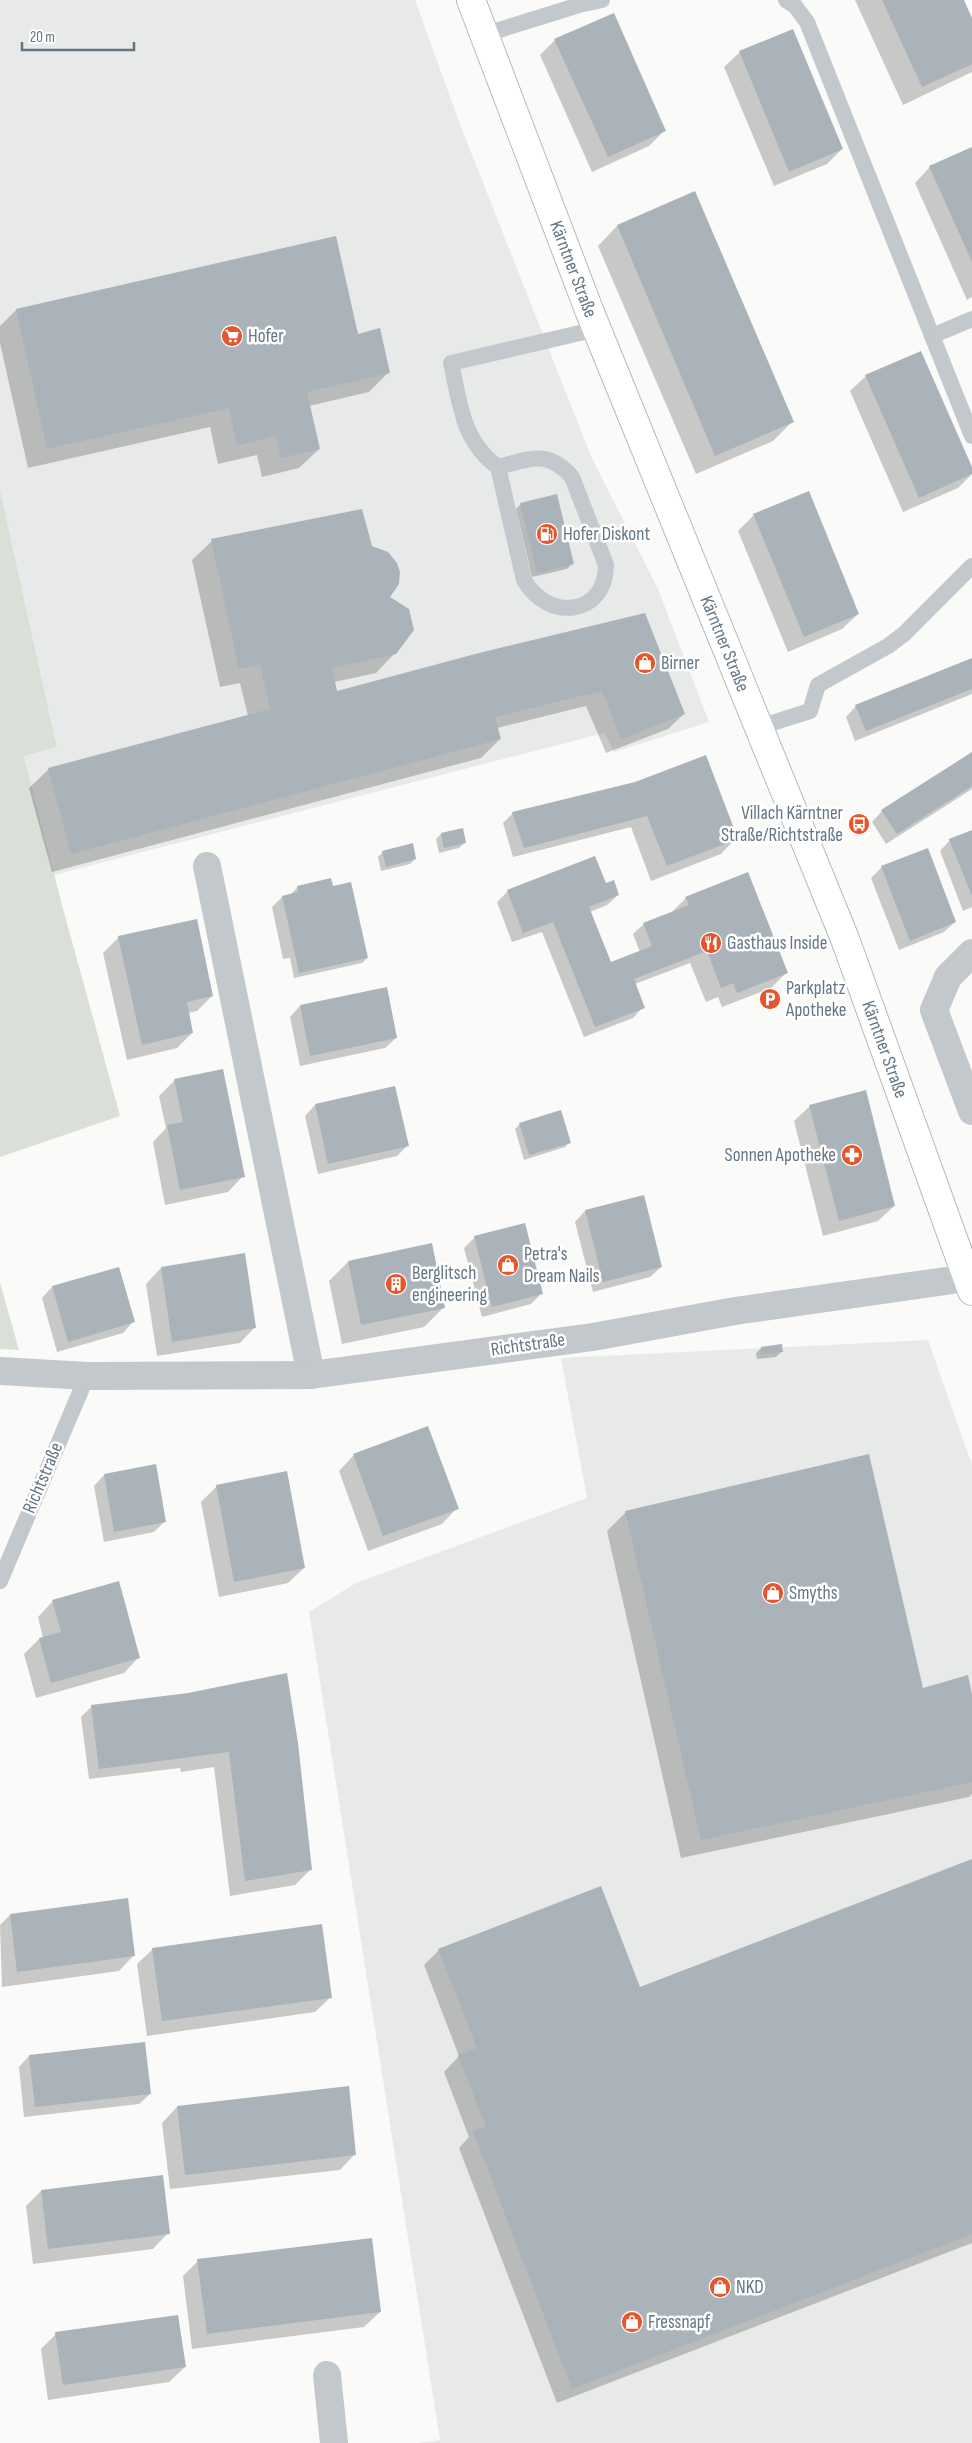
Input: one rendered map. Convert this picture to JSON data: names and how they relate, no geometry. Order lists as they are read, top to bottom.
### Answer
{
  "streets": {
    "main road": ["Kärntner Straße"],
    "street": ["Richtstraße"]
  },
  "crossings": [
    ["Kärntner Straße", "Richtstraße"]
  ],
  "places": {
    "supermarket": ["Hofer"],
    "fuel station": ["Hofer Diskont"],
    "shop": [
      "Birner",
      "Petra's Dream Nails",
      "Smyths",
      "NKD",
      "Fressnapf"
    ],
    "bus stop": ["Villach Kärntner Straße/Richtstraße"],
    "restaurant": ["Gasthaus Inside"],
    "parking": ["Parkplatz Apotheke"],
    "pharmacy": ["Sonnen Apotheke"],
    "building": ["Berglitsch engineering"]
  },
  "scale_bar": "20 m"
}
